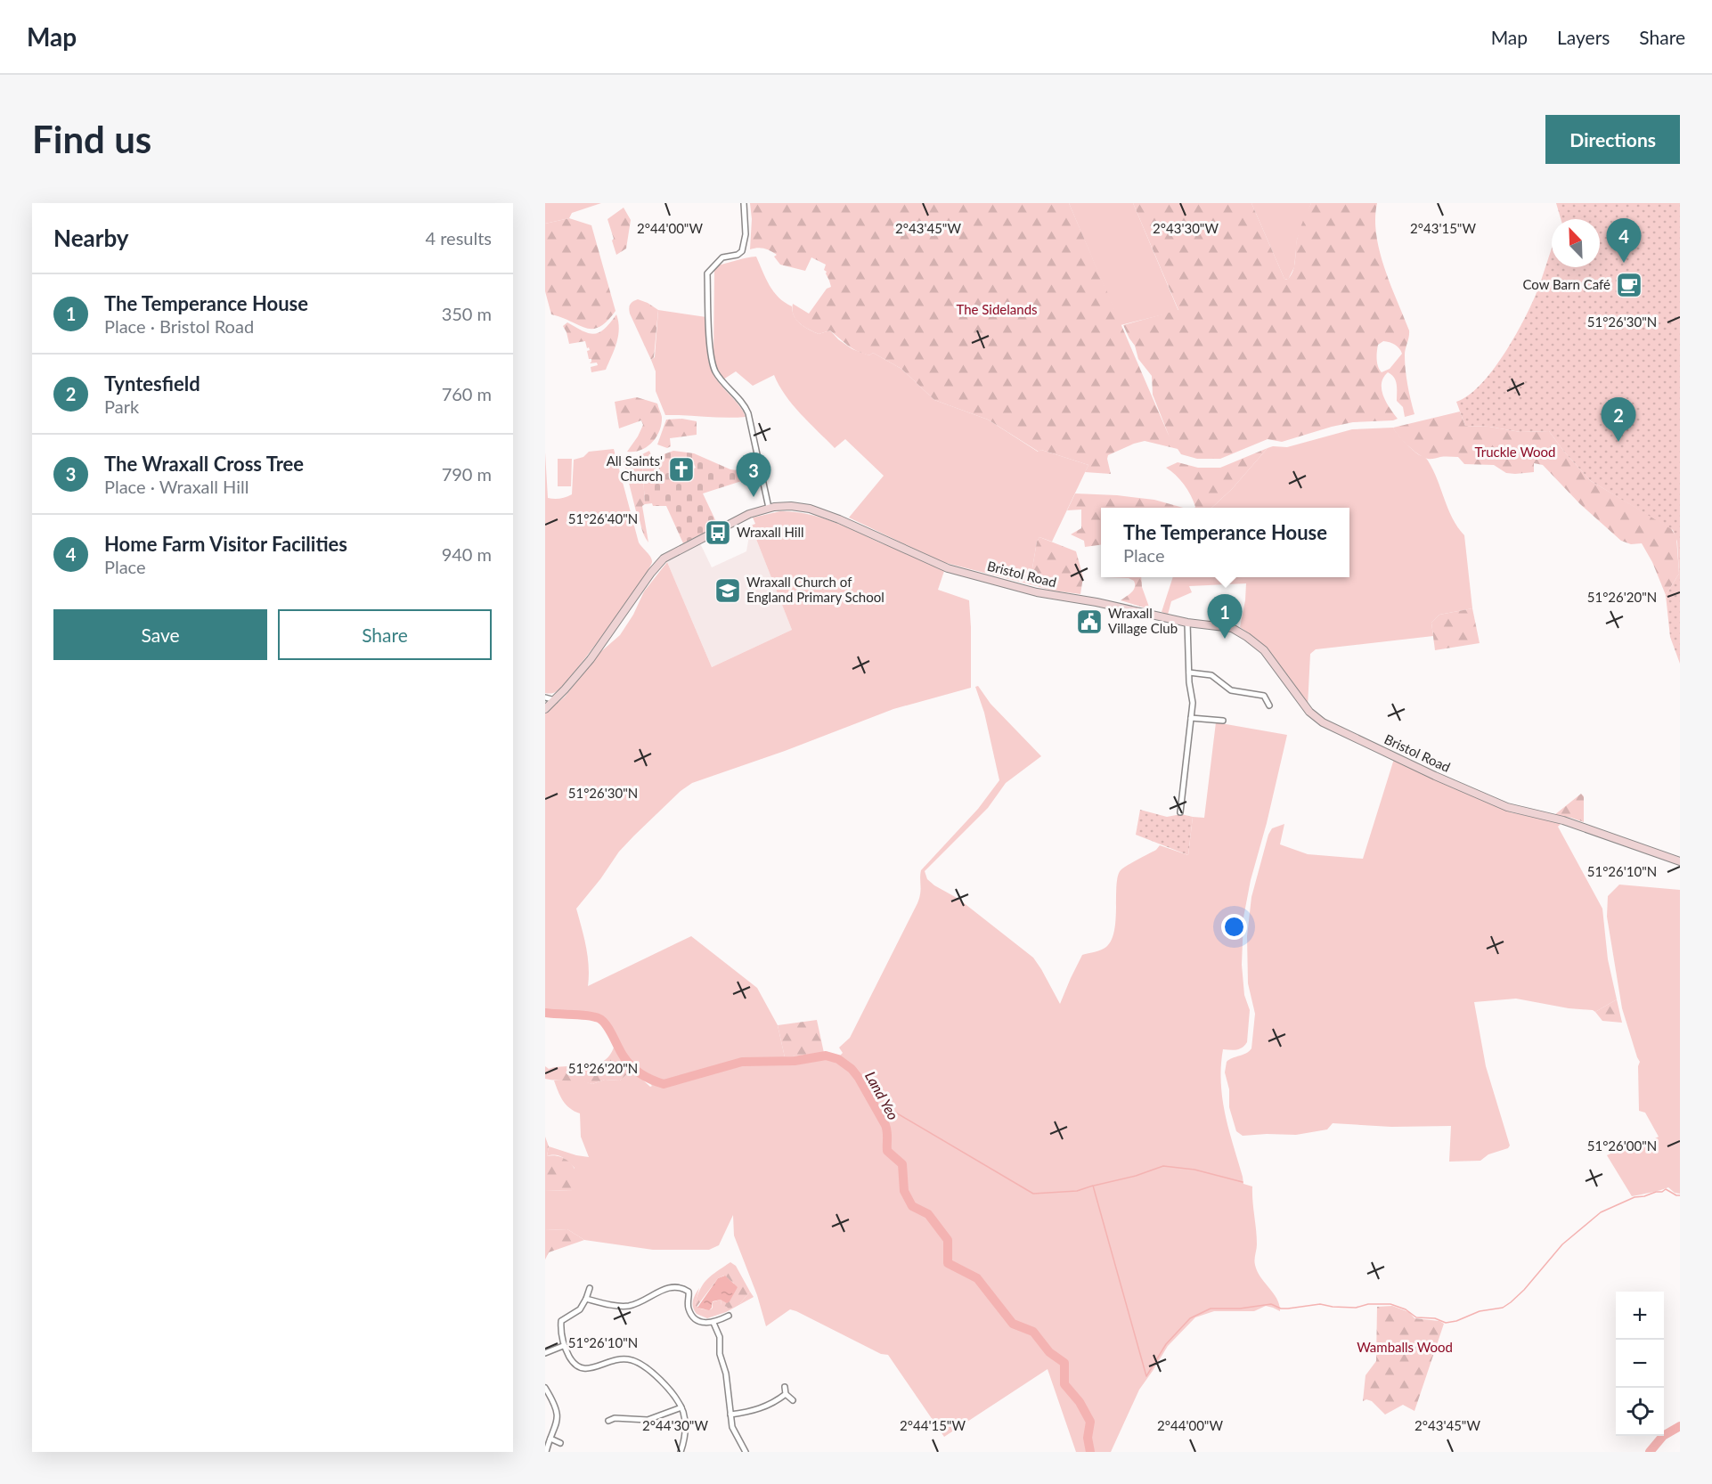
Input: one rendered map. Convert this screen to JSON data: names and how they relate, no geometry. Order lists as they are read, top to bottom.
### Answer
{
  "streets": {
    "main road": ["Bristol Road"]
  },
  "water": ["Land Yeo"],
  "parks": ["The Sidelands", "Truckle Wood", "Wamballs Wood"],
  "places": {
    "cafe": ["Cow Barn Café"],
    "church": ["All Saints' Church"],
    "bus stop": ["Wraxall Hill"],
    "school or university": ["Wraxall Church of England Primary School"],
    "public building": ["Wraxall Village Club"]
  },
  "north": "top left",
  "page": {
    "header": "Map",
    "nav": ["Map", "Layers", "Share"],
    "buttons": [
      "Directions",
      ["Save", "Share"]
    ],
    "title": "Find us",
    "heading": ["Nearby", "4 results"],
    "pins": [
      "4",
      "2",
      "3",
      "1"
    ],
    "list": [
      {
        "mark": "1",
        "name": "The Temperance House",
        "note": "Place · Bristol Road",
        "value": "350 m"
      },
      {
        "mark": "2",
        "name": "Tyntesfield",
        "note": "Park",
        "value": "760 m"
      },
      {
        "mark": "3",
        "name": "The Wraxall Cross Tree",
        "note": "Place · Wraxall Hill",
        "value": "790 m"
      },
      {
        "mark": "4",
        "name": "Home Farm Visitor Facilities",
        "note": "Place",
        "value": "940 m"
      }
    ],
    "popup": ["The Temperance House", "Place"],
    "map_buttons": ["+", "−"]
  },
  "coordinates": [
    "2°44'00\"W",
    "2°43'45\"W",
    "2°43'30\"W",
    "2°43'15\"W",
    "51°26'30\"N",
    "51°26'40\"N",
    "51°26'20\"N",
    "51°26'10\"N",
    "51°26'00\"N",
    "2°44'30\"W",
    "2°44'15\"W"
  ]
}
